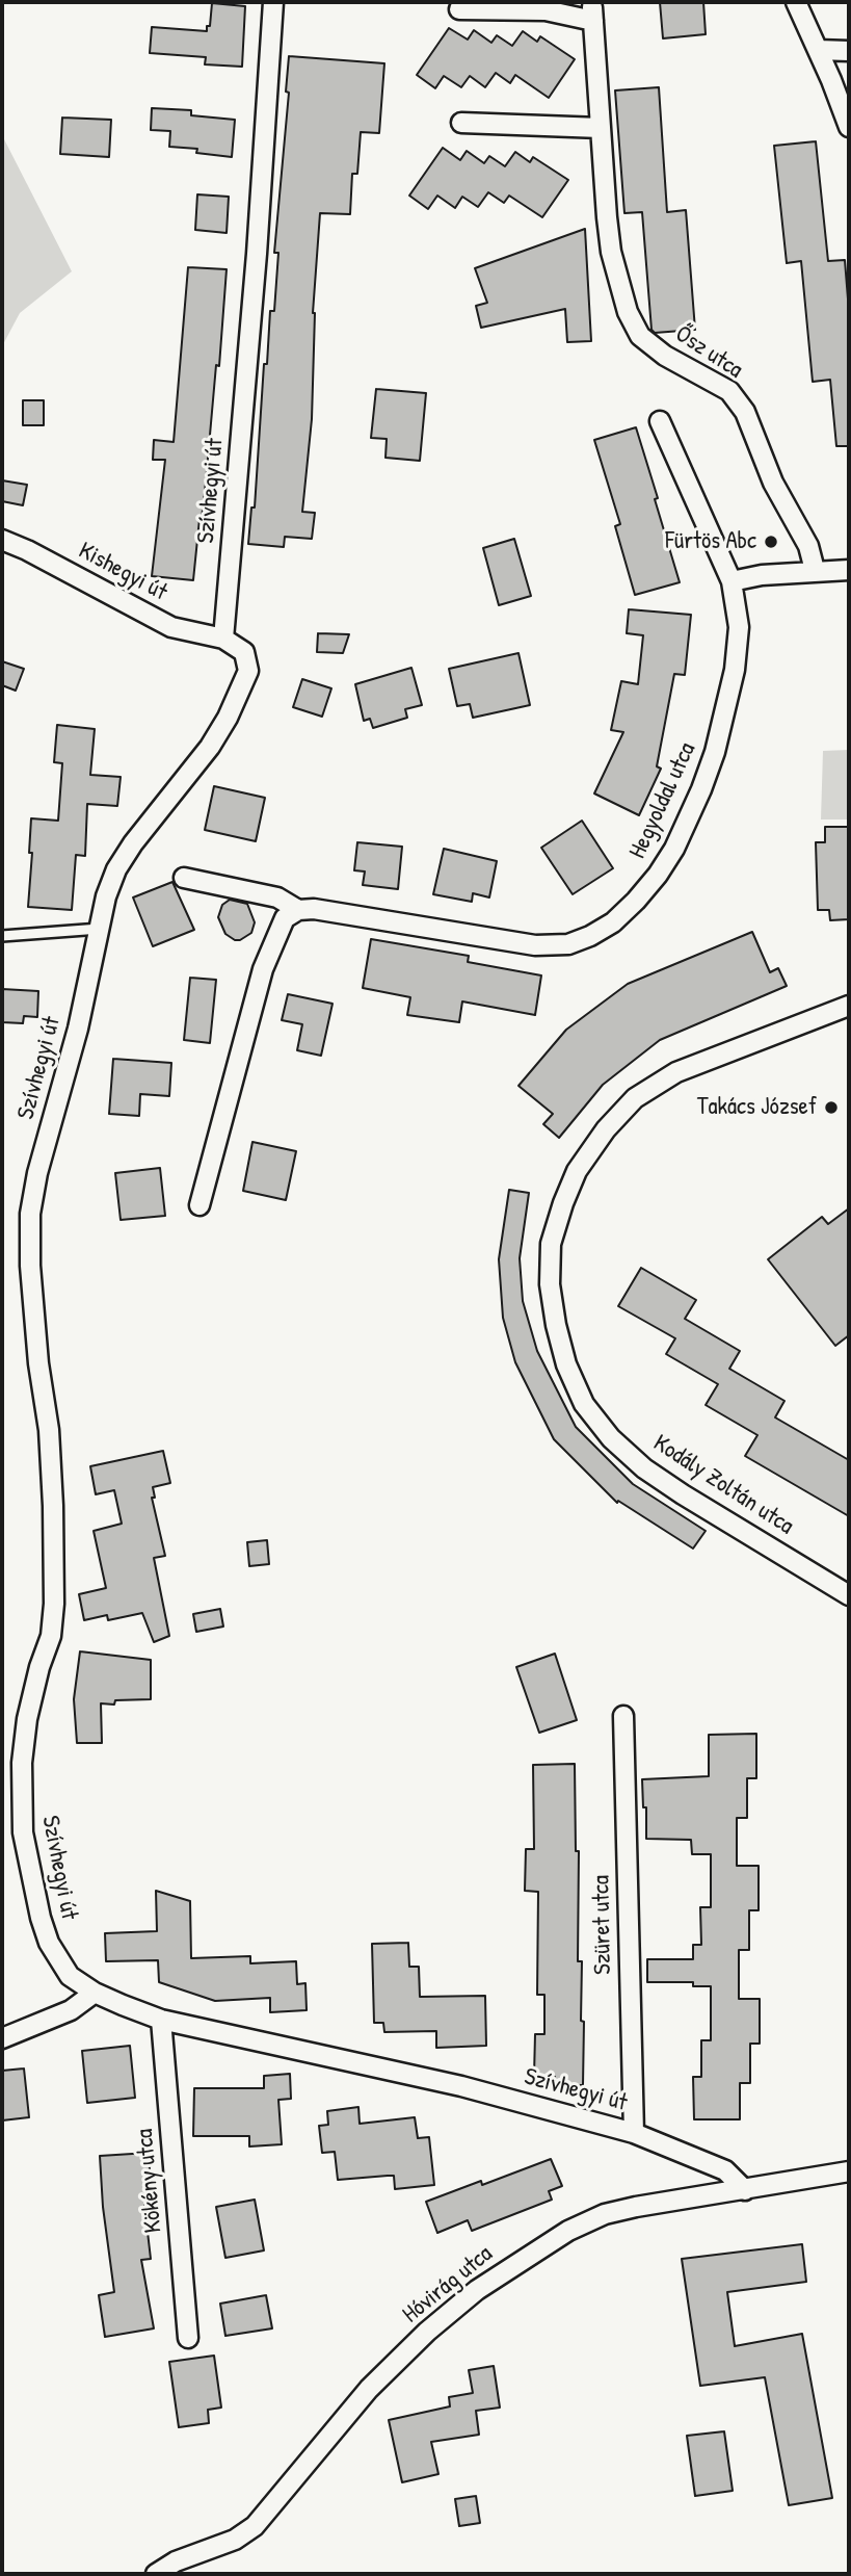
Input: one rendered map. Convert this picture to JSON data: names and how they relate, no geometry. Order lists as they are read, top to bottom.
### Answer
{
  "streets": {
    "street": [
      "Ősz utca",
      "Szívhegyi út",
      "Kishegyi út",
      "Hegyoldal utca",
      "Kodály Zoltán utca",
      "Szüret utca",
      "Kökény utca",
      "Hóvirág utca"
    ]
  },
  "crossings": [
    ["Szívhegyi út", "Kishegyi út"],
    ["Szívhegyi út", "Szüret utca"],
    ["Szívhegyi út", "Kökény utca"],
    ["Szívhegyi út", "Hóvirág utca"]
  ],
  "places": ["Fürtös Abc", "Takács József"]
}
